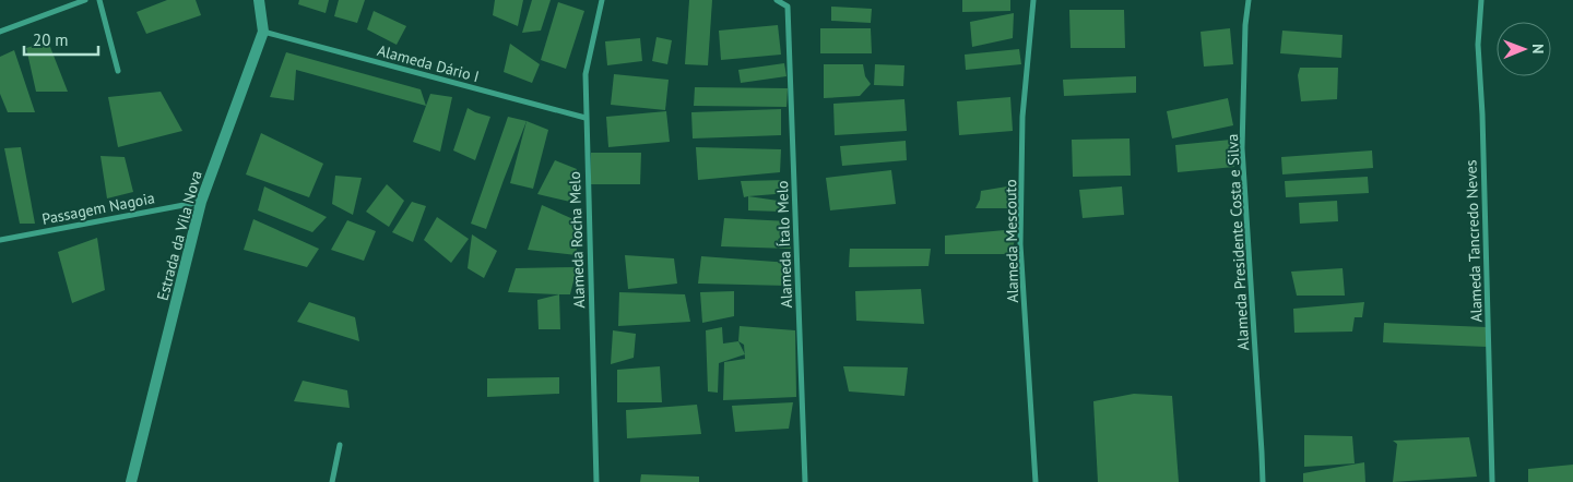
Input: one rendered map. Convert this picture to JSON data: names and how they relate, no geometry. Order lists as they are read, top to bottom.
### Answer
{
  "streets": {
    "street": [
      "Alameda Dário I",
      "Passagem Nagoia",
      "Estrada da Vila Nova",
      "Alameda Rocha Melo",
      "Alameda Mescouto",
      "Alameda Tancredo Neves",
      "Alameda Presidente Costa e Silva",
      "Alameda Ítalo Melo"
    ]
  },
  "crossings": [
    ["Alameda Dário I", "Estrada da Vila Nova"],
    ["Alameda Dário I", "Alameda Rocha Melo"],
    ["Passagem Nagoia", "Estrada da Vila Nova"]
  ],
  "scale_bar": "20 m",
  "north": "right"
}
